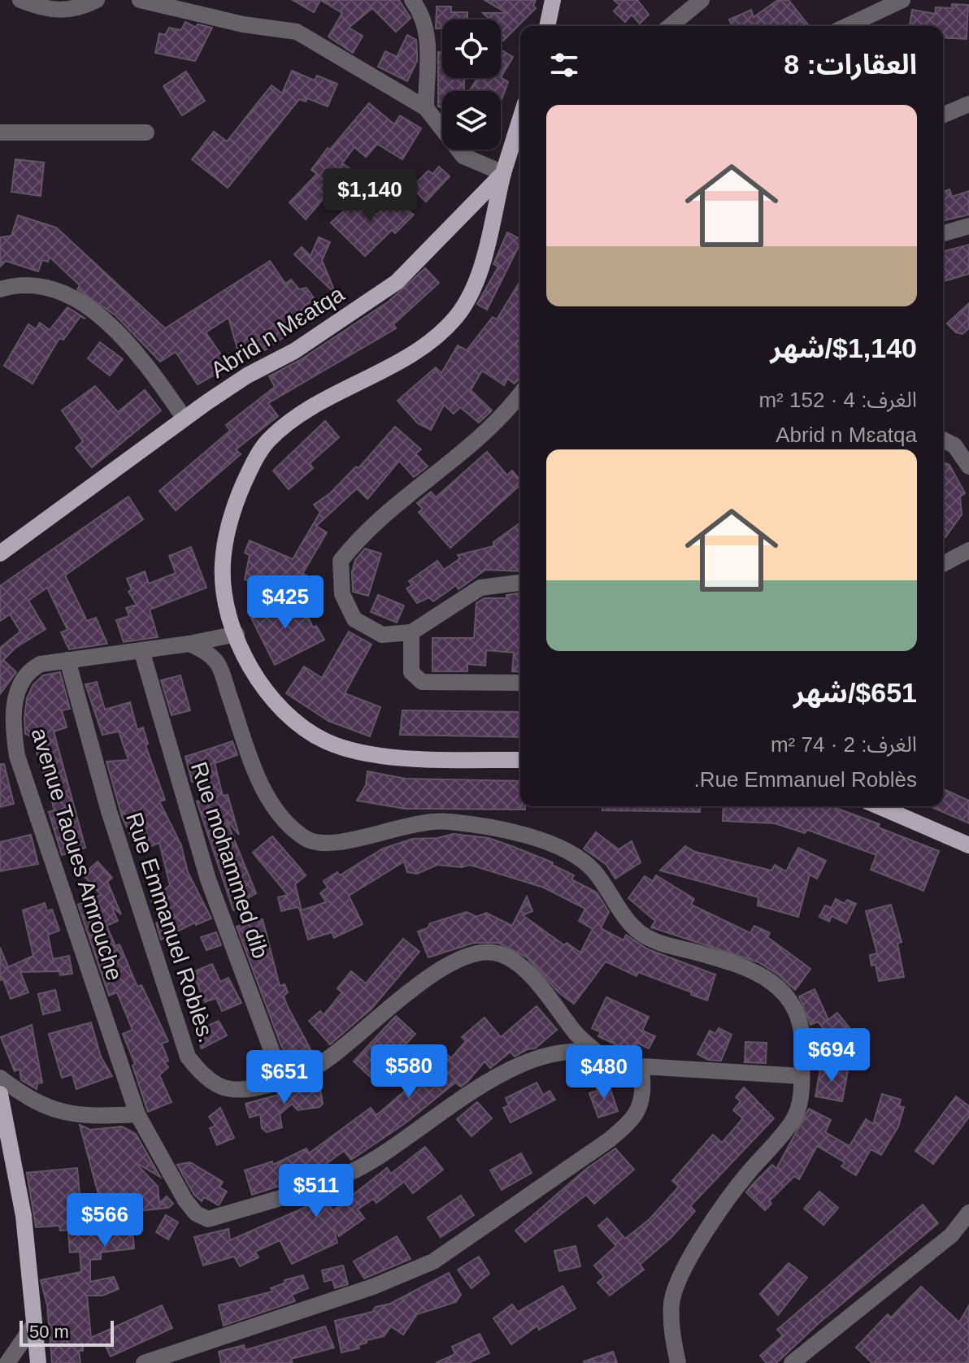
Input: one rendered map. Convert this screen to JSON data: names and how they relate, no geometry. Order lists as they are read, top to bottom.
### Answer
{
  "streets": {
    "main road": ["Abrid n Mɛatqa"],
    "street": ["avenue Taoues Amrouche", "Rue mohammed dib", "Rue Emmanuel Roblès."]
  },
  "crossings": [
    ["avenue Taoues Amrouche", "Rue mohammed dib"],
    ["avenue Taoues Amrouche", "Rue Emmanuel Roblès."],
    ["Rue mohammed dib", "Rue Emmanuel Roblès."]
  ],
  "scale_bar": "50 m",
  "page": {
    "heading": "العقارات: 8",
    "list": [
      {
        "name": "$1,140/شهر",
        "note": "الغرف: 4 · 152 m² · Abrid n Mɛatqa"
      },
      {
        "name": "$651/شهر",
        "note": "الغرف: 2 · 74 m² · Rue Emmanuel Roblès."
      }
    ],
    "price": [
      "$1,140",
      "$425",
      "$694",
      "$580",
      "$480",
      "$651",
      "$511",
      "$566"
    ],
    "scale": "50 m"
  }
}
